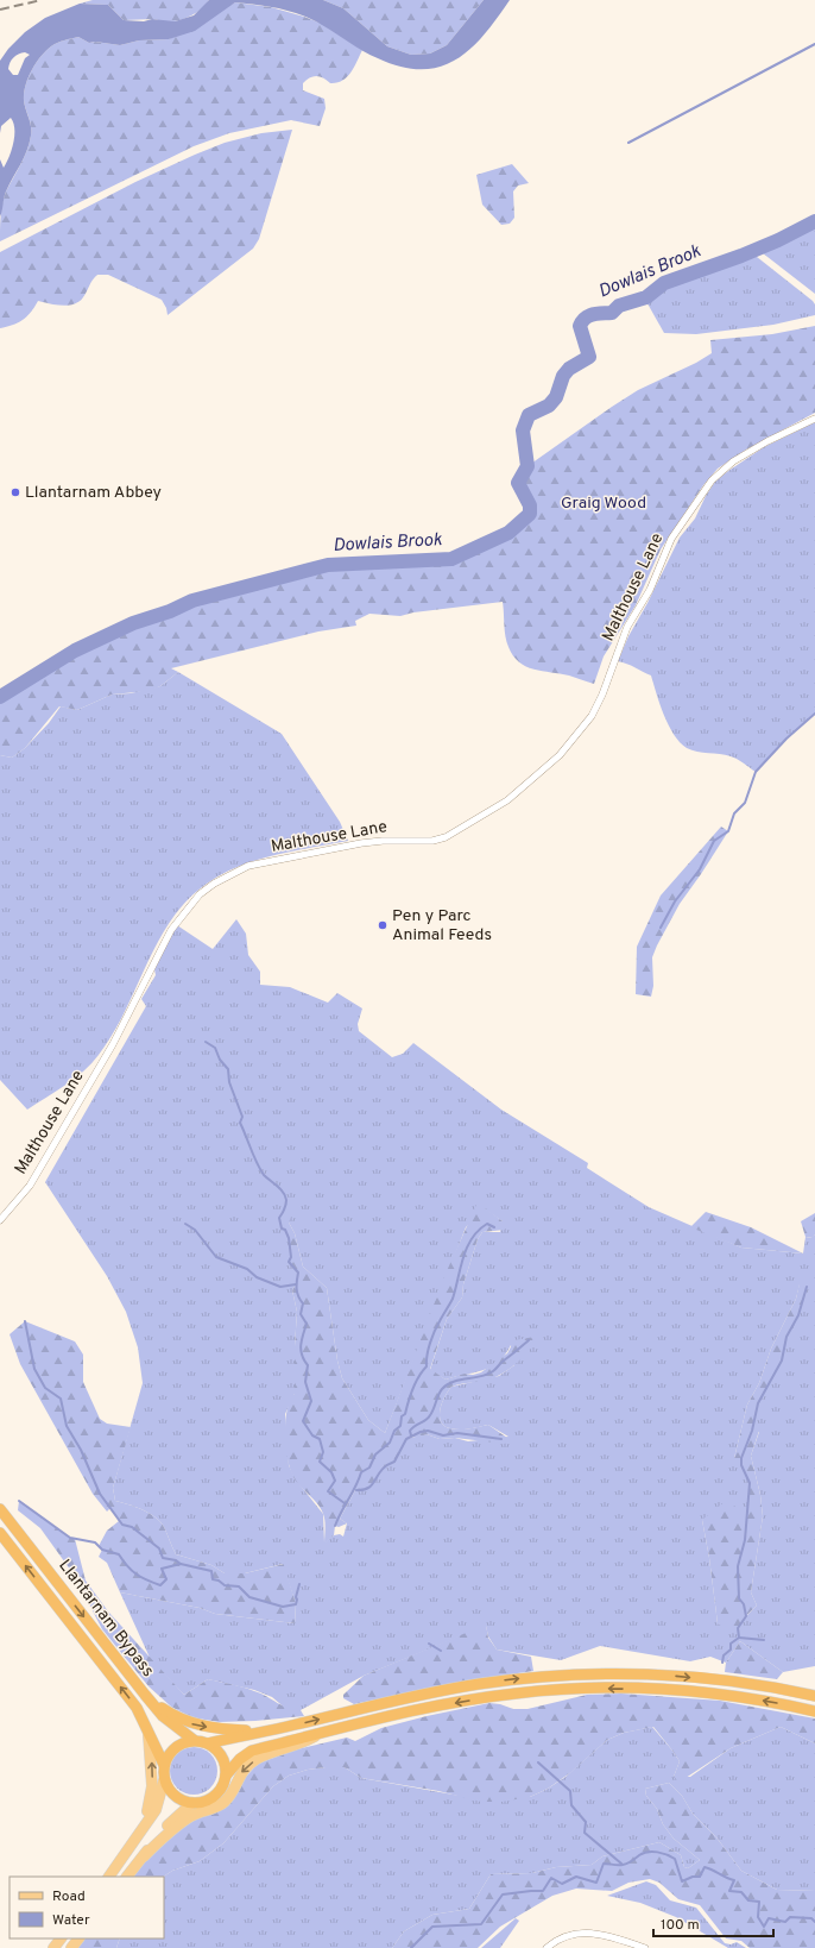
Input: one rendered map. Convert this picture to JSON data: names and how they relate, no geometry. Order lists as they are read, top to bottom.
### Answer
{
  "streets": {
    "highway": ["Llantarnam Bypass"],
    "street": ["Malthouse Lane"]
  },
  "water": ["Dowlais Brook"],
  "parks": ["Graig Wood"],
  "places": ["Llantarnam Abbey", "Pen y Parc Animal Feeds"],
  "legend": ["Road", "Water"],
  "scale_bar": "100 m"
}
